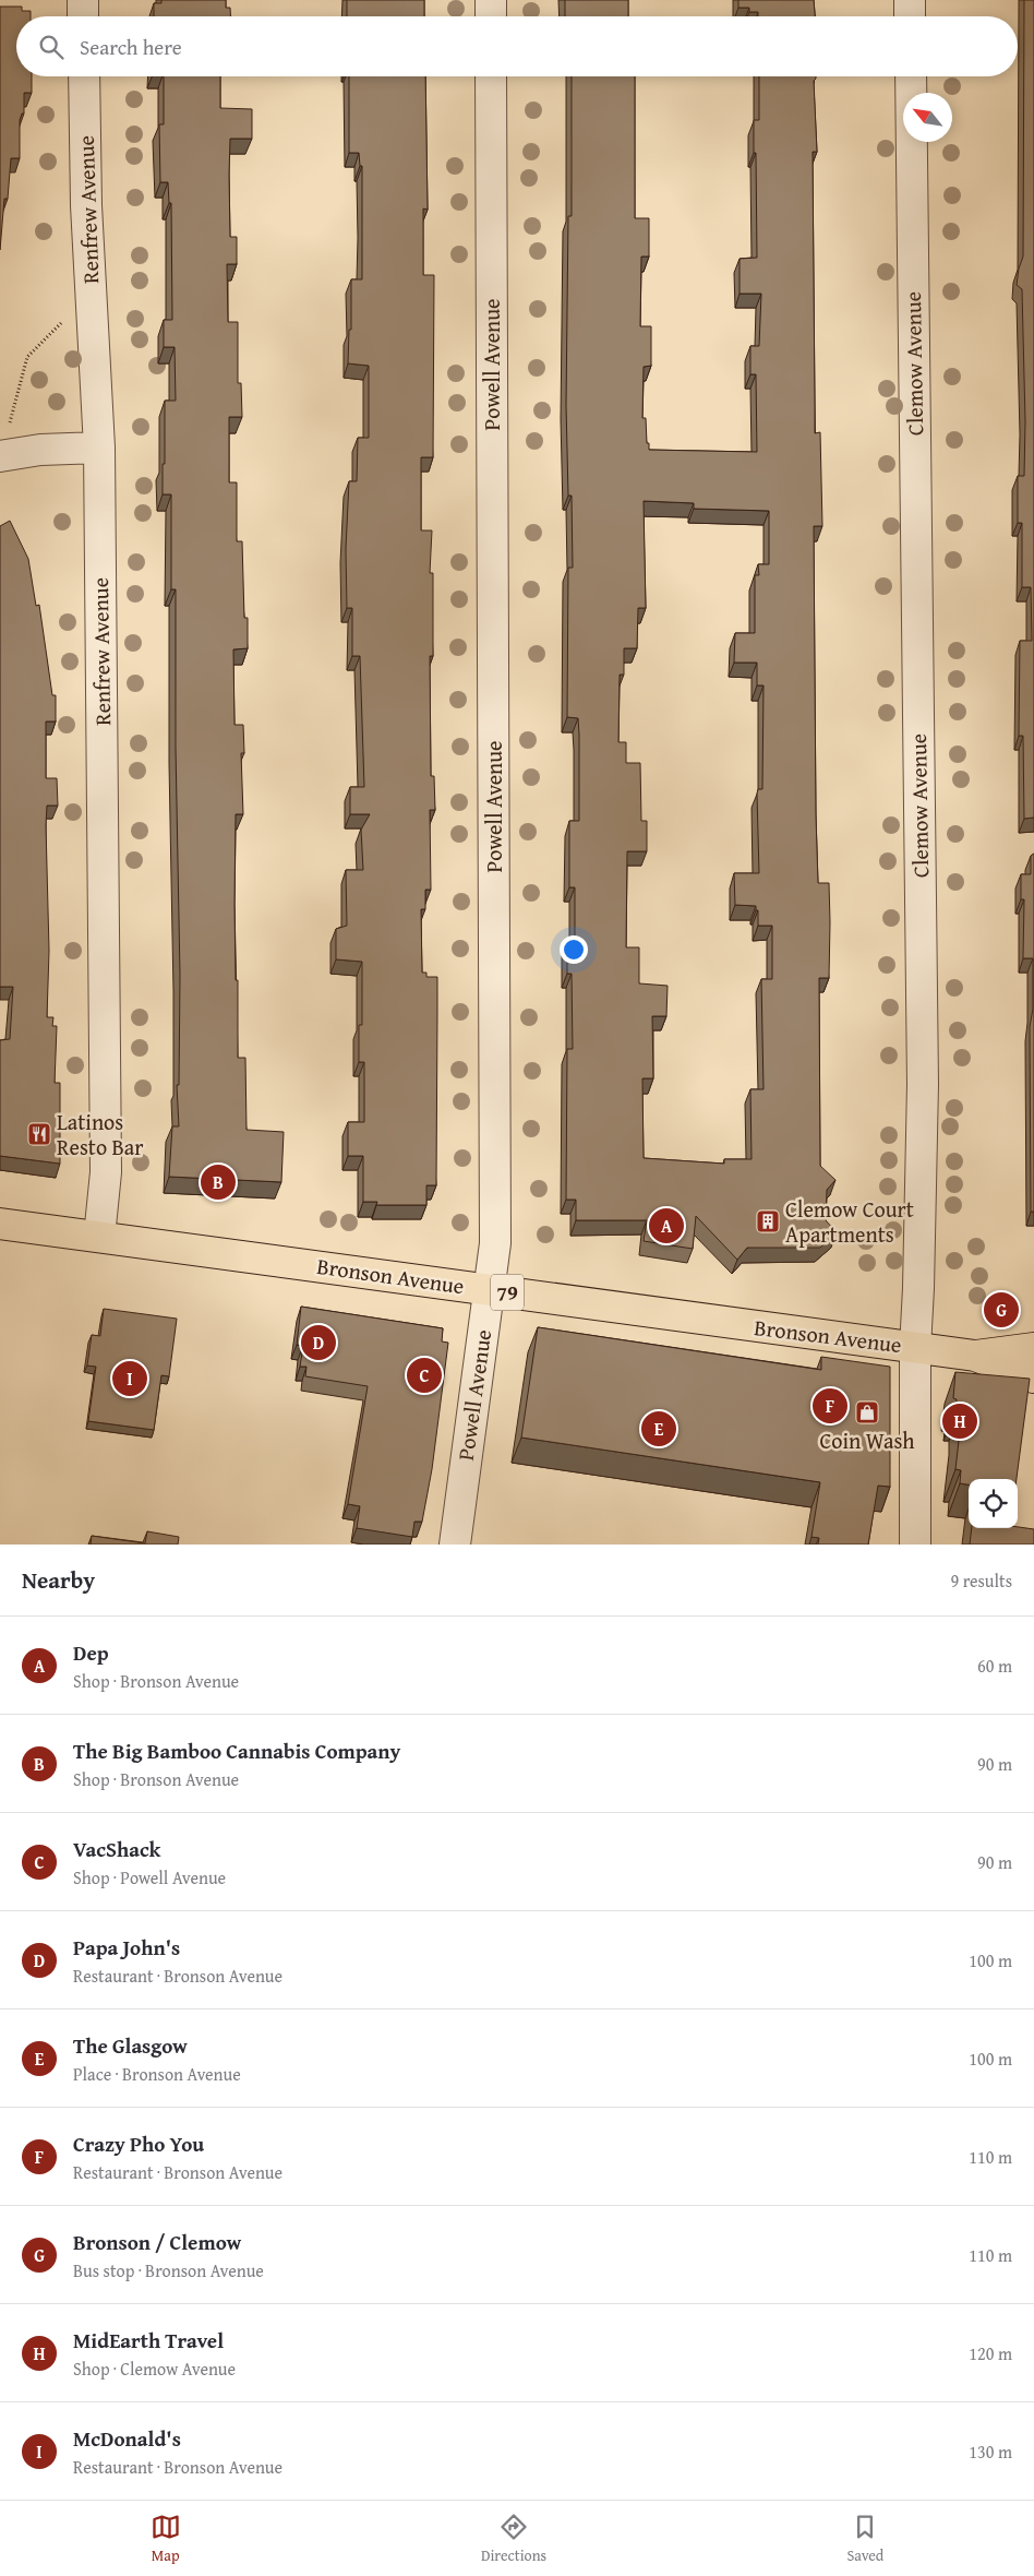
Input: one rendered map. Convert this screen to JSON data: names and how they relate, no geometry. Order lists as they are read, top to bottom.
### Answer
{
  "streets": {
    "main road": ["Bronson Avenue", "79"],
    "street": ["Renfrew Avenue", "Clemow Avenue", "Powell Avenue"]
  },
  "crossings": [
    ["Renfrew Avenue", "Bronson Avenue"],
    ["Clemow Avenue", "Bronson Avenue"],
    ["Powell Avenue", "Bronson Avenue"]
  ],
  "places": {
    "restaurant": ["Latinos Resto Bar"],
    "building": ["Clemow Court Apartments"],
    "shop": ["Coin Wash"]
  },
  "north": "top left",
  "page": {
    "search": "Search here",
    "pins": [
      "B",
      "A",
      "G",
      "D",
      "C",
      "I",
      "F",
      "H",
      "E"
    ],
    "heading": ["Nearby", "9 results"],
    "list": [
      {
        "mark": "A",
        "name": "Dep",
        "note": "Shop · Bronson Avenue",
        "value": "60 m"
      },
      {
        "mark": "B",
        "name": "The Big Bamboo Cannabis Company",
        "note": "Shop · Bronson Avenue",
        "value": "90 m"
      },
      {
        "mark": "C",
        "name": "VacShack",
        "note": "Shop · Powell Avenue",
        "value": "90 m"
      },
      {
        "mark": "D",
        "name": "Papa John's",
        "note": "Restaurant · Bronson Avenue",
        "value": "100 m"
      },
      {
        "mark": "E",
        "name": "The Glasgow",
        "note": "Place · Bronson Avenue",
        "value": "100 m"
      },
      {
        "mark": "F",
        "name": "Crazy Pho You",
        "note": "Restaurant · Bronson Avenue",
        "value": "110 m"
      },
      {
        "mark": "G",
        "name": "Bronson / Clemow",
        "note": "Bus stop · Bronson Avenue",
        "value": "110 m"
      },
      {
        "mark": "H",
        "name": "MidEarth Travel",
        "note": "Shop · Clemow Avenue",
        "value": "120 m"
      },
      {
        "mark": "I",
        "name": "McDonald's",
        "note": "Restaurant · Bronson Avenue",
        "value": "130 m"
      }
    ],
    "nav": ["Map", "Directions", "Saved"]
  }
}
